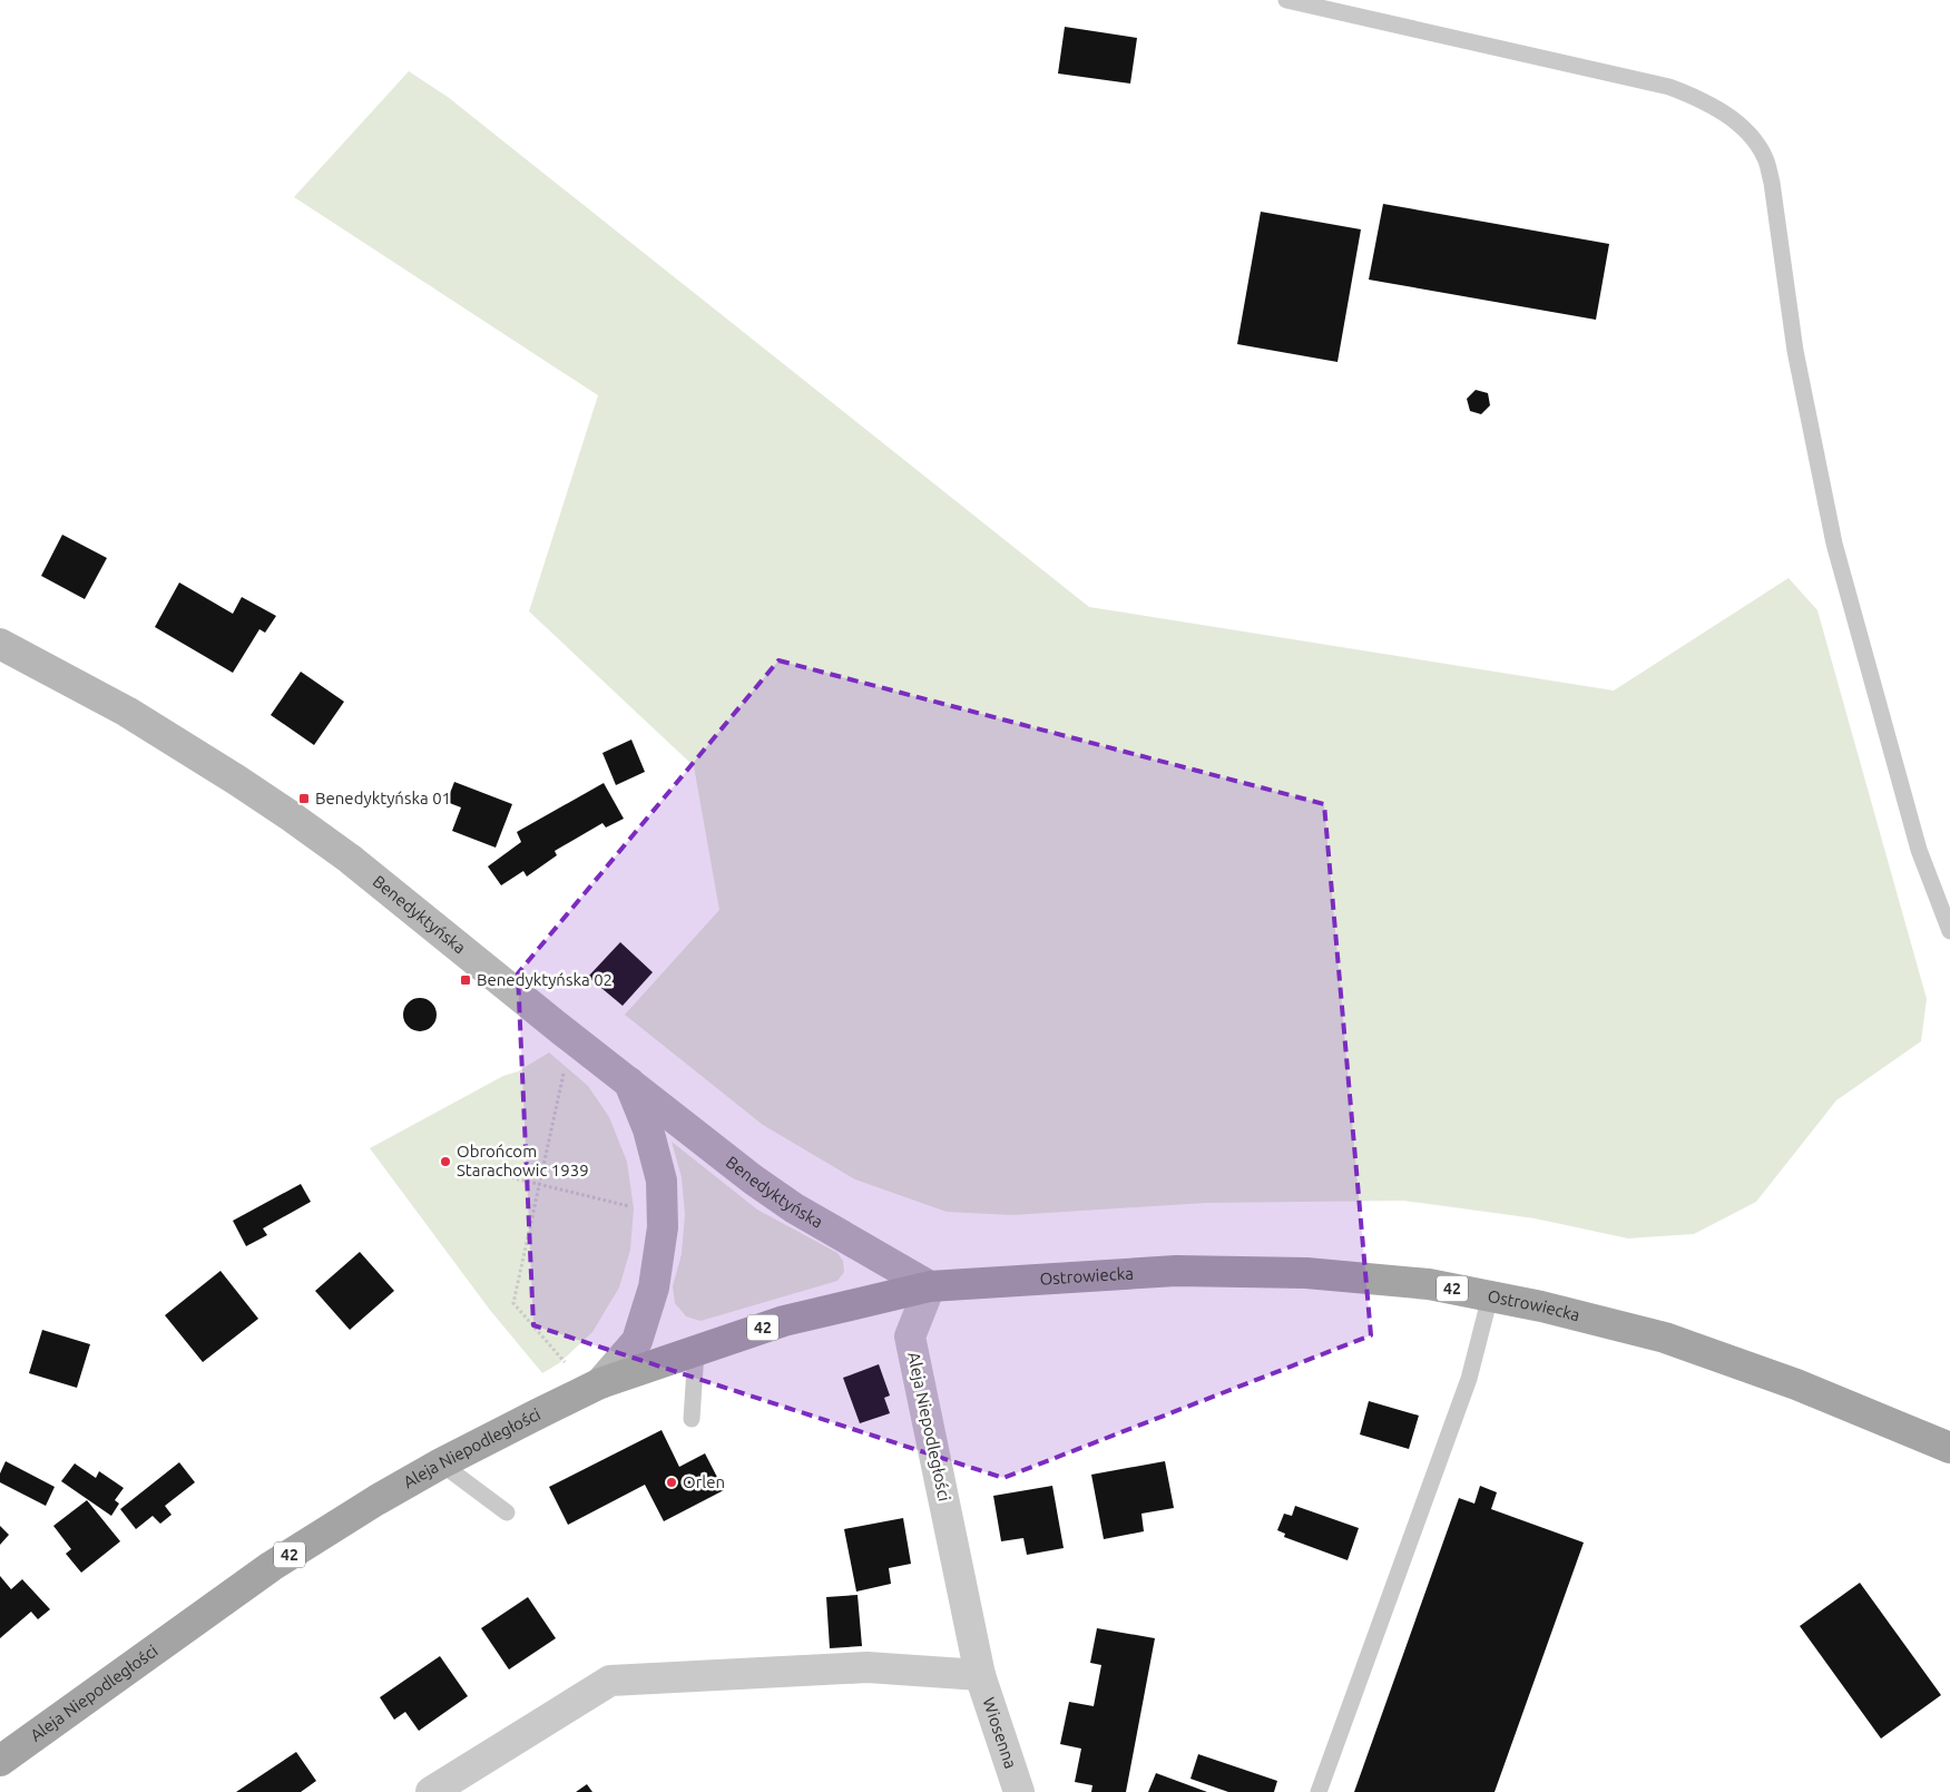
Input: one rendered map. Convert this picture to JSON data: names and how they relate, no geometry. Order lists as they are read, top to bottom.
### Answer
{
  "streets": {
    "main road": ["Ostrowiecka", "42", "Aleja Niepodległości"],
    "street": ["Benedyktyńska", "Wiosenna"]
  },
  "crossings": [
    ["Benedyktyńska", "Ostrowiecka"],
    ["Benedyktyńska", "Aleja Niepodległości"],
    ["Ostrowiecka", "Aleja Niepodległości"],
    ["Aleja Niepodległości", "Wiosenna"]
  ],
  "places": {
    "transit": ["Benedyktyńska 01", "Benedyktyńska 02"],
    "other": ["Obrońcom Starachowic 1939", "Orlen"]
  }
}
